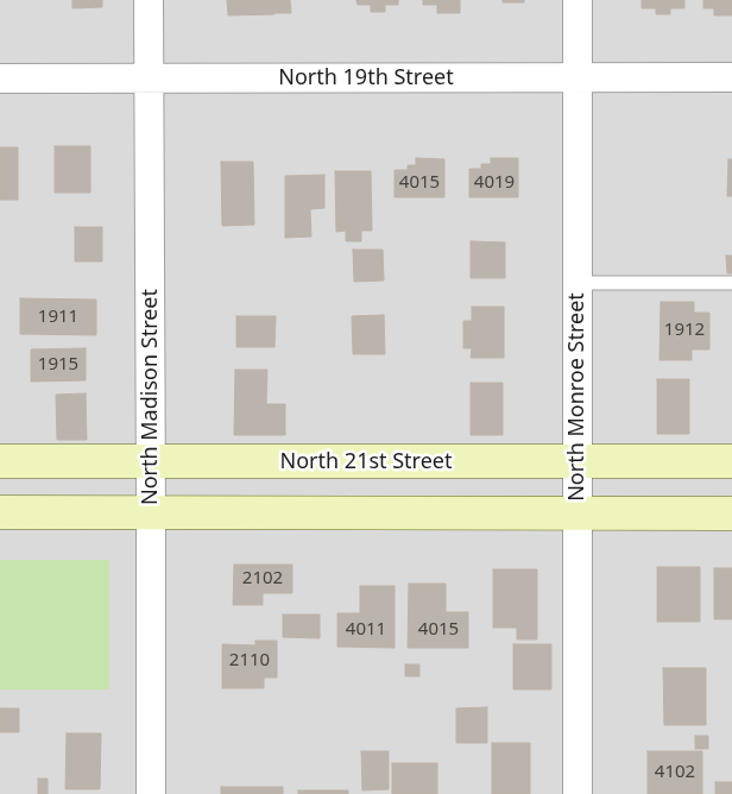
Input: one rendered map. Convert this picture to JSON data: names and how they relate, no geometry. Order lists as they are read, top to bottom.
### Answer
{
  "streets": {
    "main road": ["North 21st Street"],
    "street": ["North 19th Street", "North Madison Street", "North Monroe Street"]
  },
  "crossings": [
    ["North 19th Street", "North Madison Street"],
    ["North 19th Street", "North Monroe Street"],
    ["North Madison Street", "North 21st Street"],
    ["North Monroe Street", "North 21st Street"]
  ],
  "house_numbers": [
    "4015",
    "4019",
    "1911",
    "1912",
    "1915",
    "2102",
    "4011",
    "4015",
    "2110",
    "4102"
  ]
}
